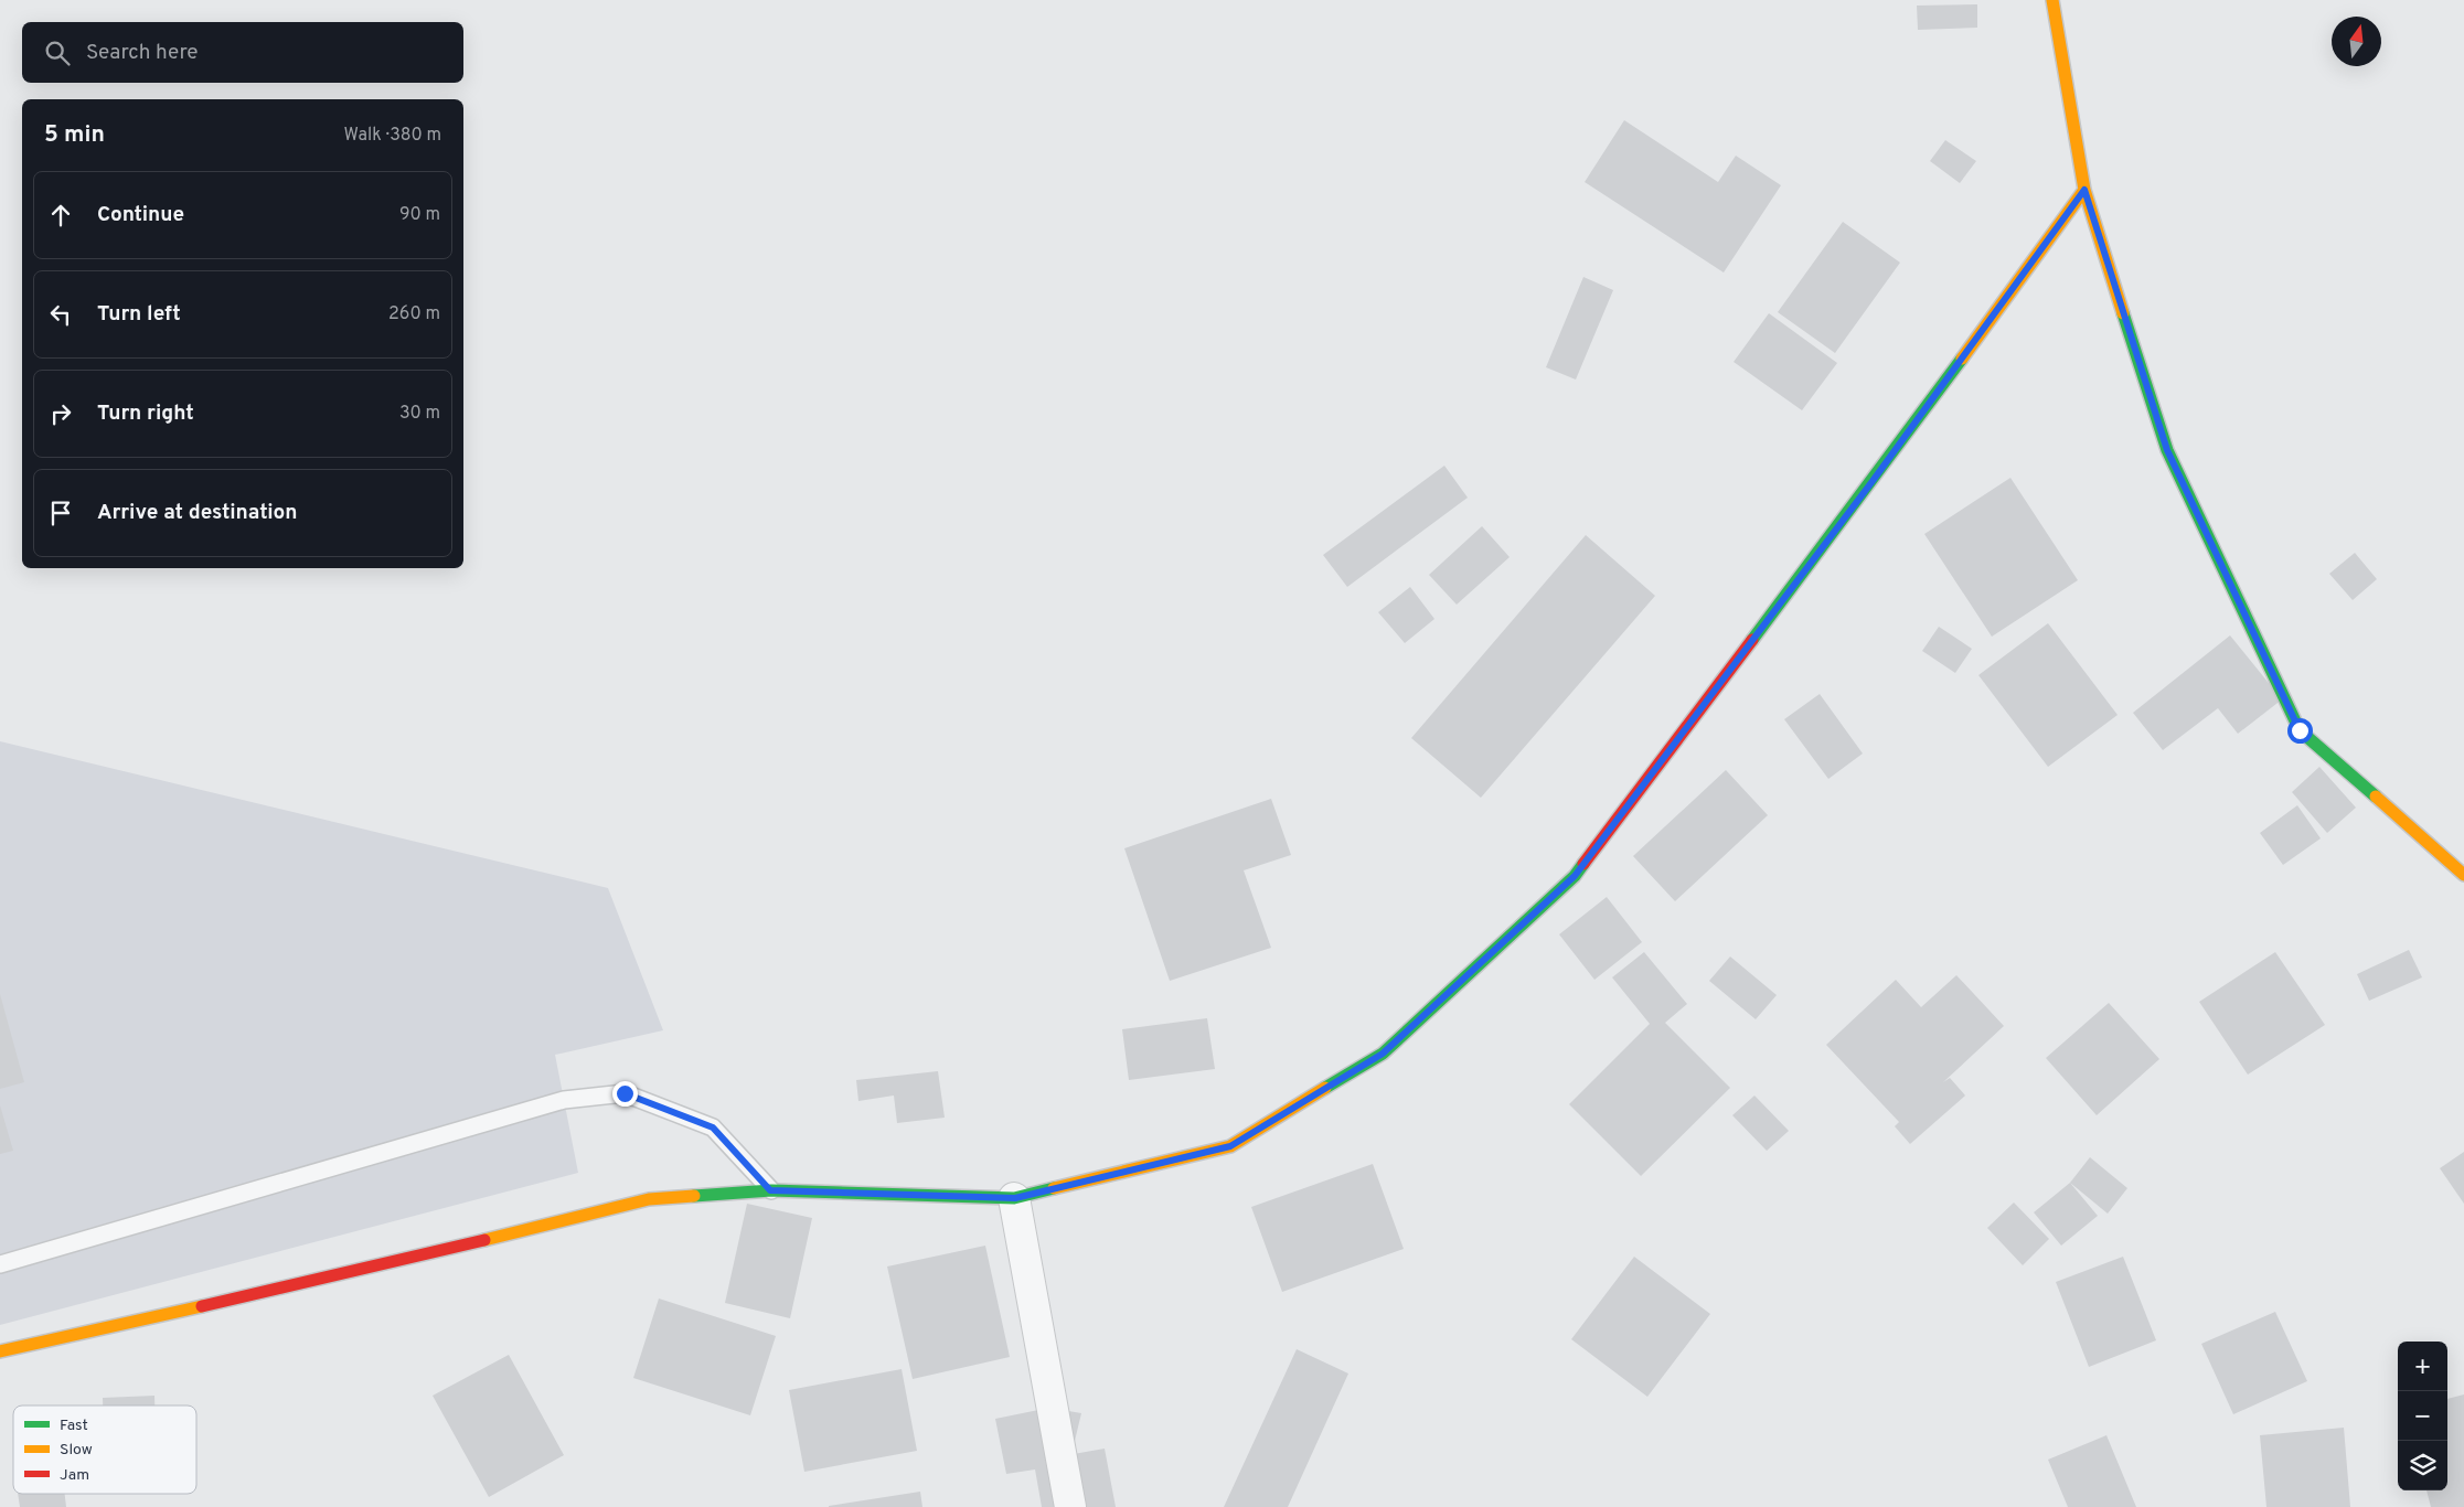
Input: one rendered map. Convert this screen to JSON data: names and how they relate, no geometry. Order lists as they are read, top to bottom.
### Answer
{
  "legend": ["Fast", "Slow", "Jam"],
  "north": "top",
  "page": {
    "search": "Search here",
    "heading": ["5 min", "Walk · 380 m"],
    "list": [
      ["Continue", "90 m"],
      ["Turn left", "260 m"],
      ["Turn right", "30 m"],
      "Arrive at destination"
    ],
    "map_buttons": ["+", "−"]
  }
}
